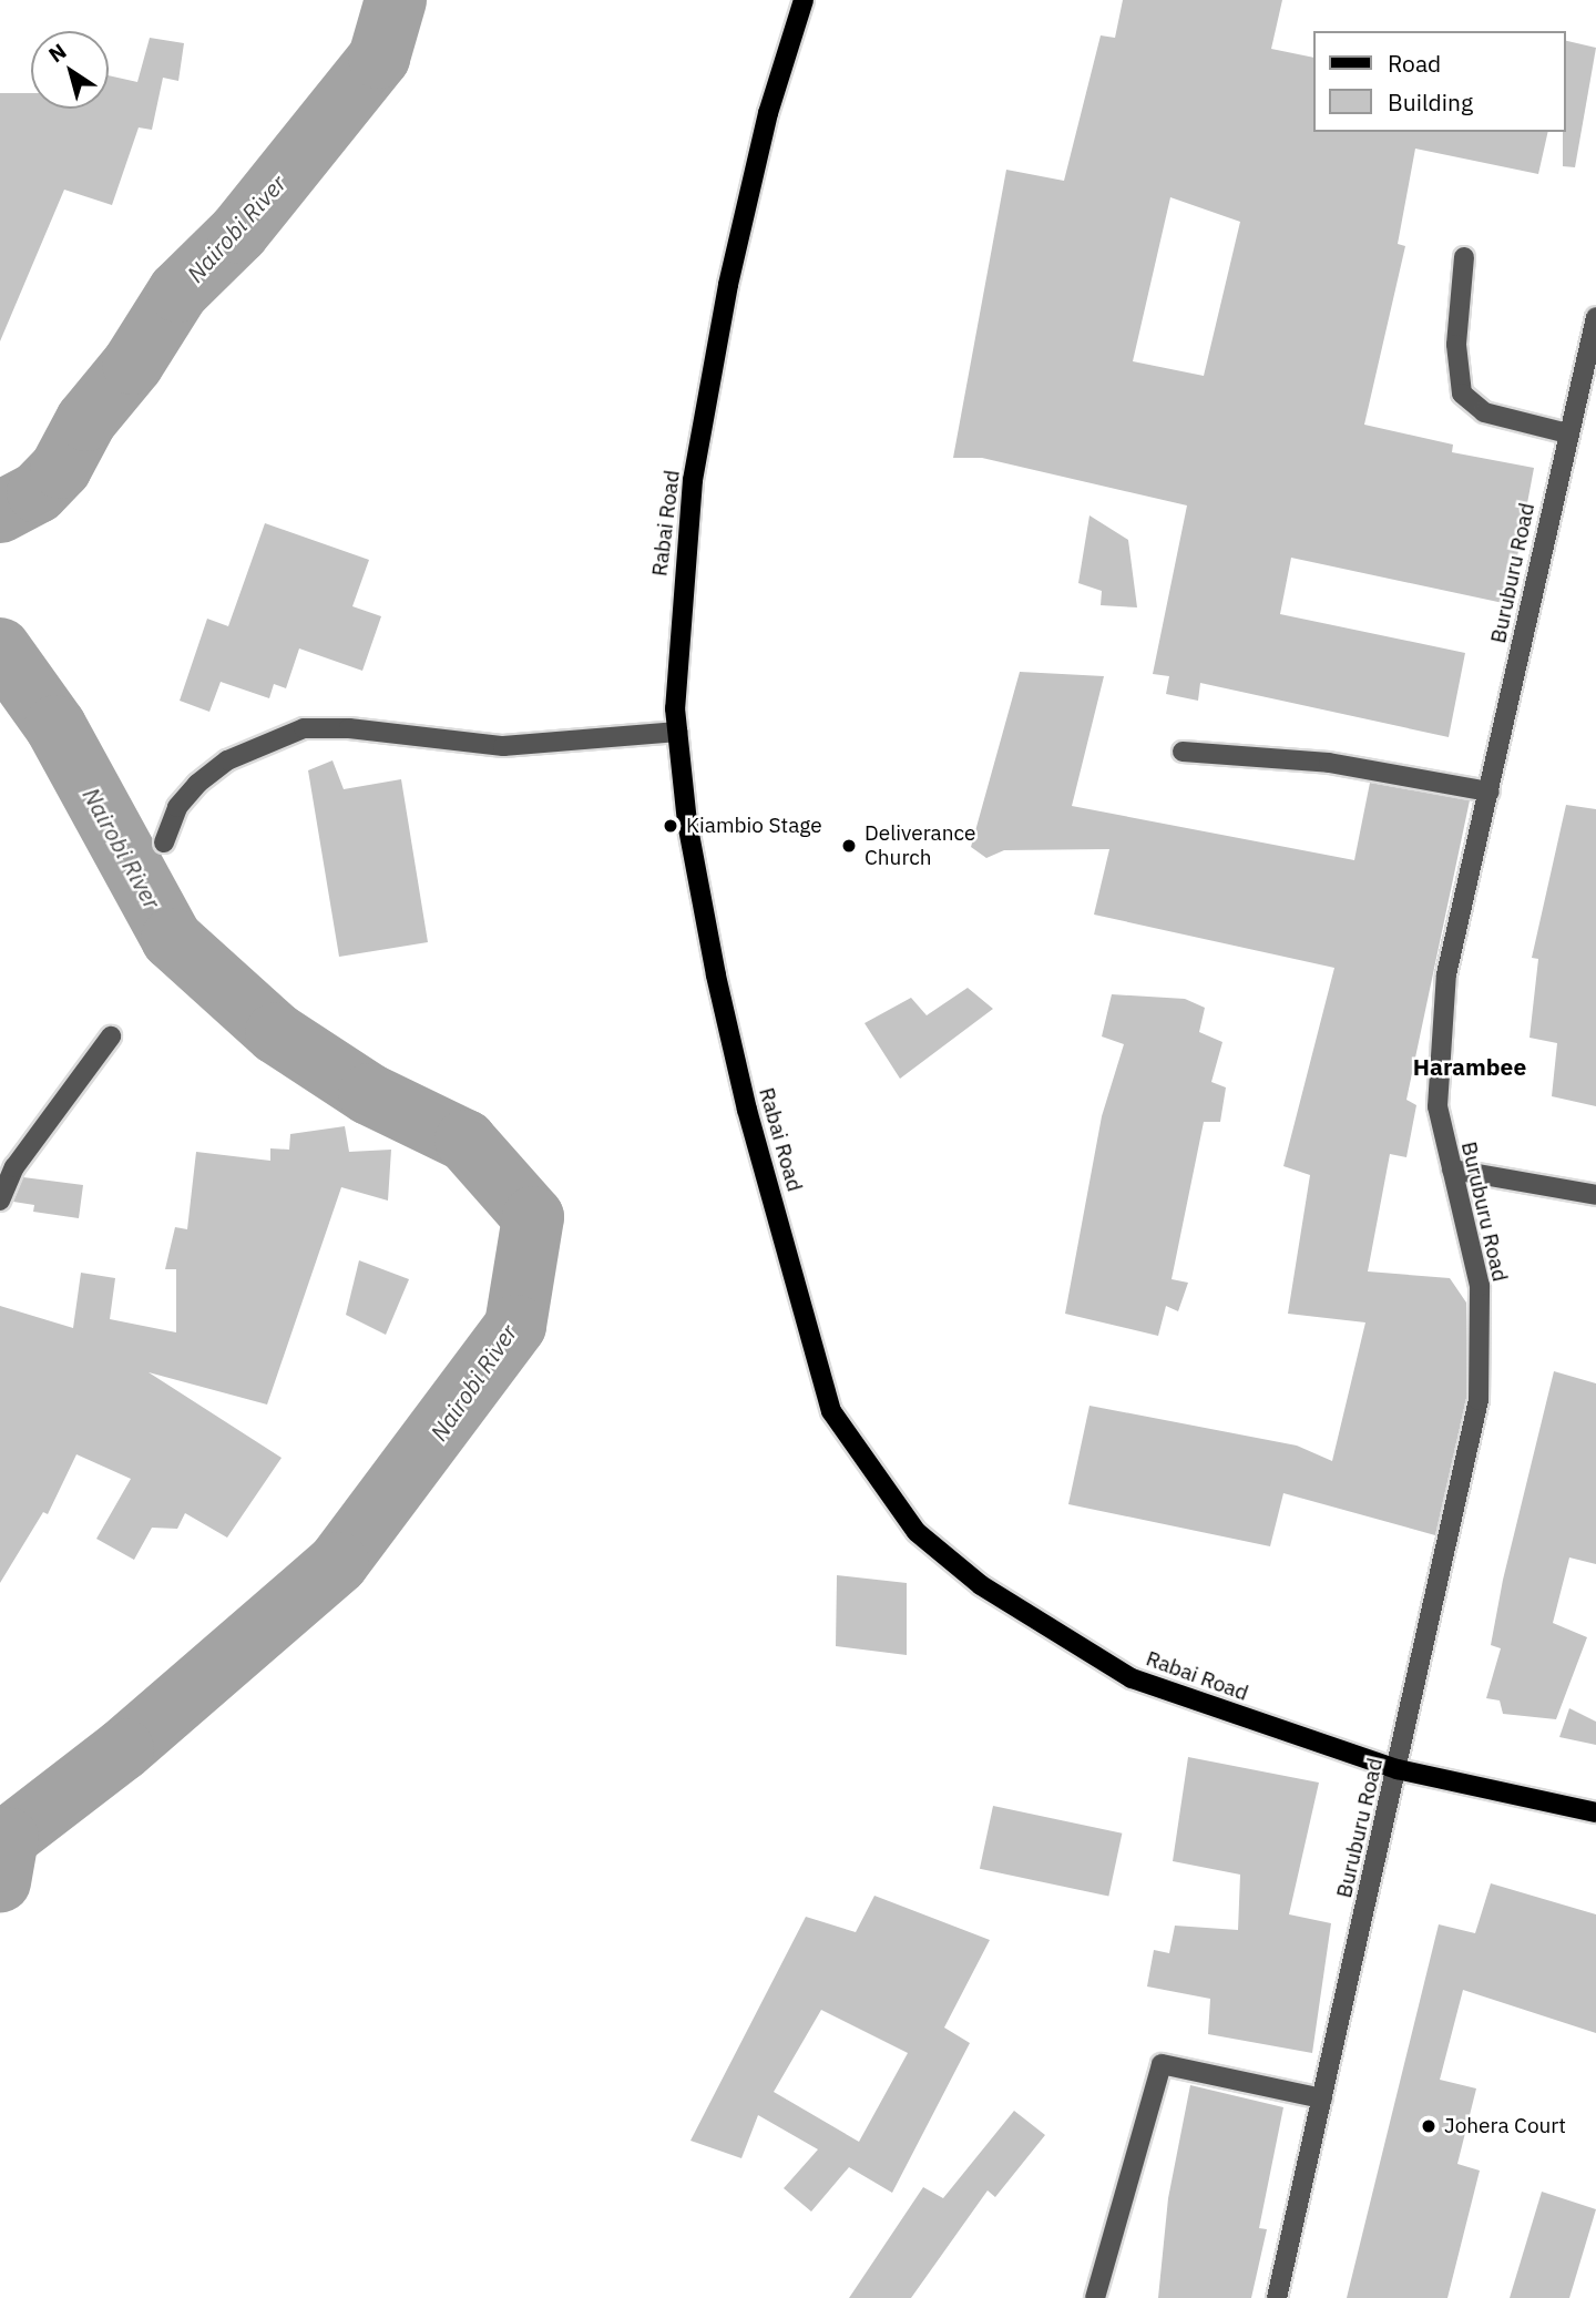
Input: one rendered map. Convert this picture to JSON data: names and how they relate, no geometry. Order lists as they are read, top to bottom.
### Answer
{
  "streets": {
    "main road": ["Rabai Road"],
    "street": ["Buruburu Road"]
  },
  "crossings": [
    ["Rabai Road", "Buruburu Road"]
  ],
  "districts": ["Harambee"],
  "water": ["Nairobi River"],
  "places": ["Kiambio Stage", "Deliverance Church", "Johera Court"],
  "legend": ["Road", "Building"],
  "north": "top left"
}
